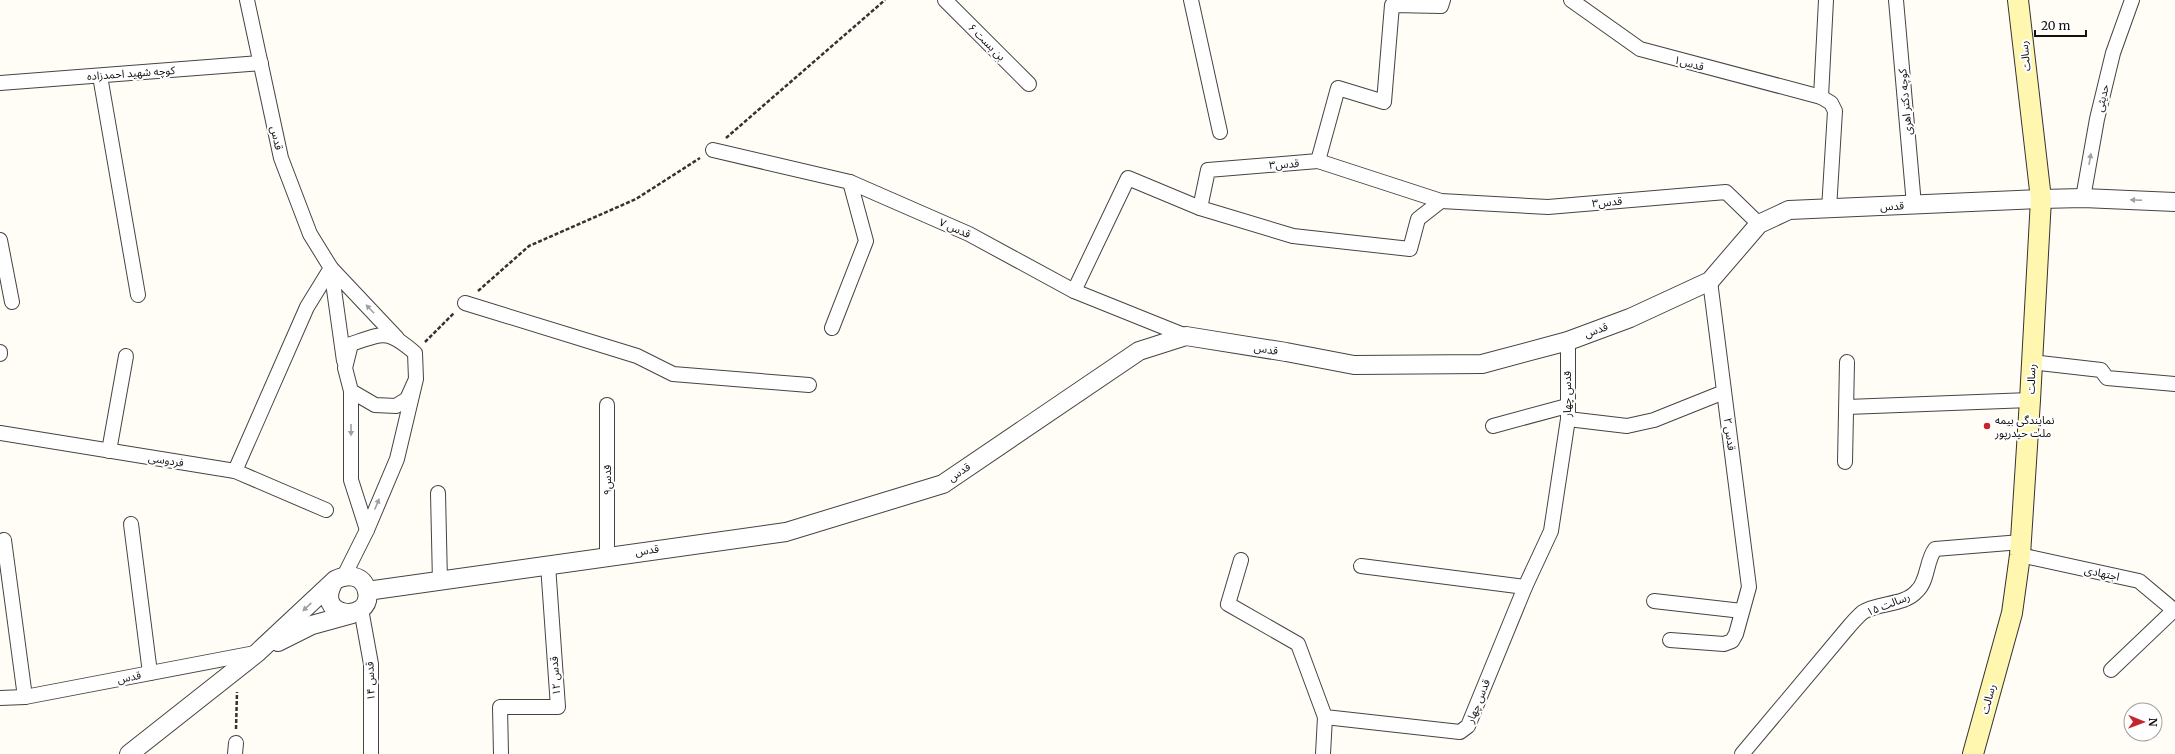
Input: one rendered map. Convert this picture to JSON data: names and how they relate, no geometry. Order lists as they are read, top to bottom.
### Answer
{
  "streets": {
    "main road": ["رسالت"],
    "street": [
      "بن بست ۶",
      "قدس۱",
      "کوچه شهید احمدزاده",
      "حدیثی",
      "کوچه دکتر اهری",
      "قدس",
      "قدس۳",
      "قدس ۷",
      "قدس چهار",
      "قدس ۲",
      "فردوسی",
      "قدس۹",
      "اجتهادی",
      "رسالت ۱۵",
      "قدس ۱۲",
      "قدس ۱۴"
    ]
  },
  "crossings": [
    ["رسالت", "قدس"],
    ["رسالت", "اجتهادی"],
    ["رسالت", "رسالت ۱۵"],
    ["قدس۱", "قدس"],
    ["کوچه شهید احمدزاده", "قدس"],
    ["حدیثی", "قدس"],
    ["کوچه دکتر اهری", "قدس"],
    ["قدس", "قدس۳"],
    ["قدس", "قدس ۷"],
    ["قدس", "قدس چهار"],
    ["قدس", "قدس ۲"],
    ["قدس", "قدس۹"],
    ["قدس", "قدس ۱۲"],
    ["قدس", "قدس ۱۴"],
    ["اجتهادی", "رسالت ۱۵"]
  ],
  "one_way": ["حدیثی"],
  "places": ["نمایندگی بیمه ملت حیدرپور"],
  "scale_bar": "20 m",
  "north": "right"
}
